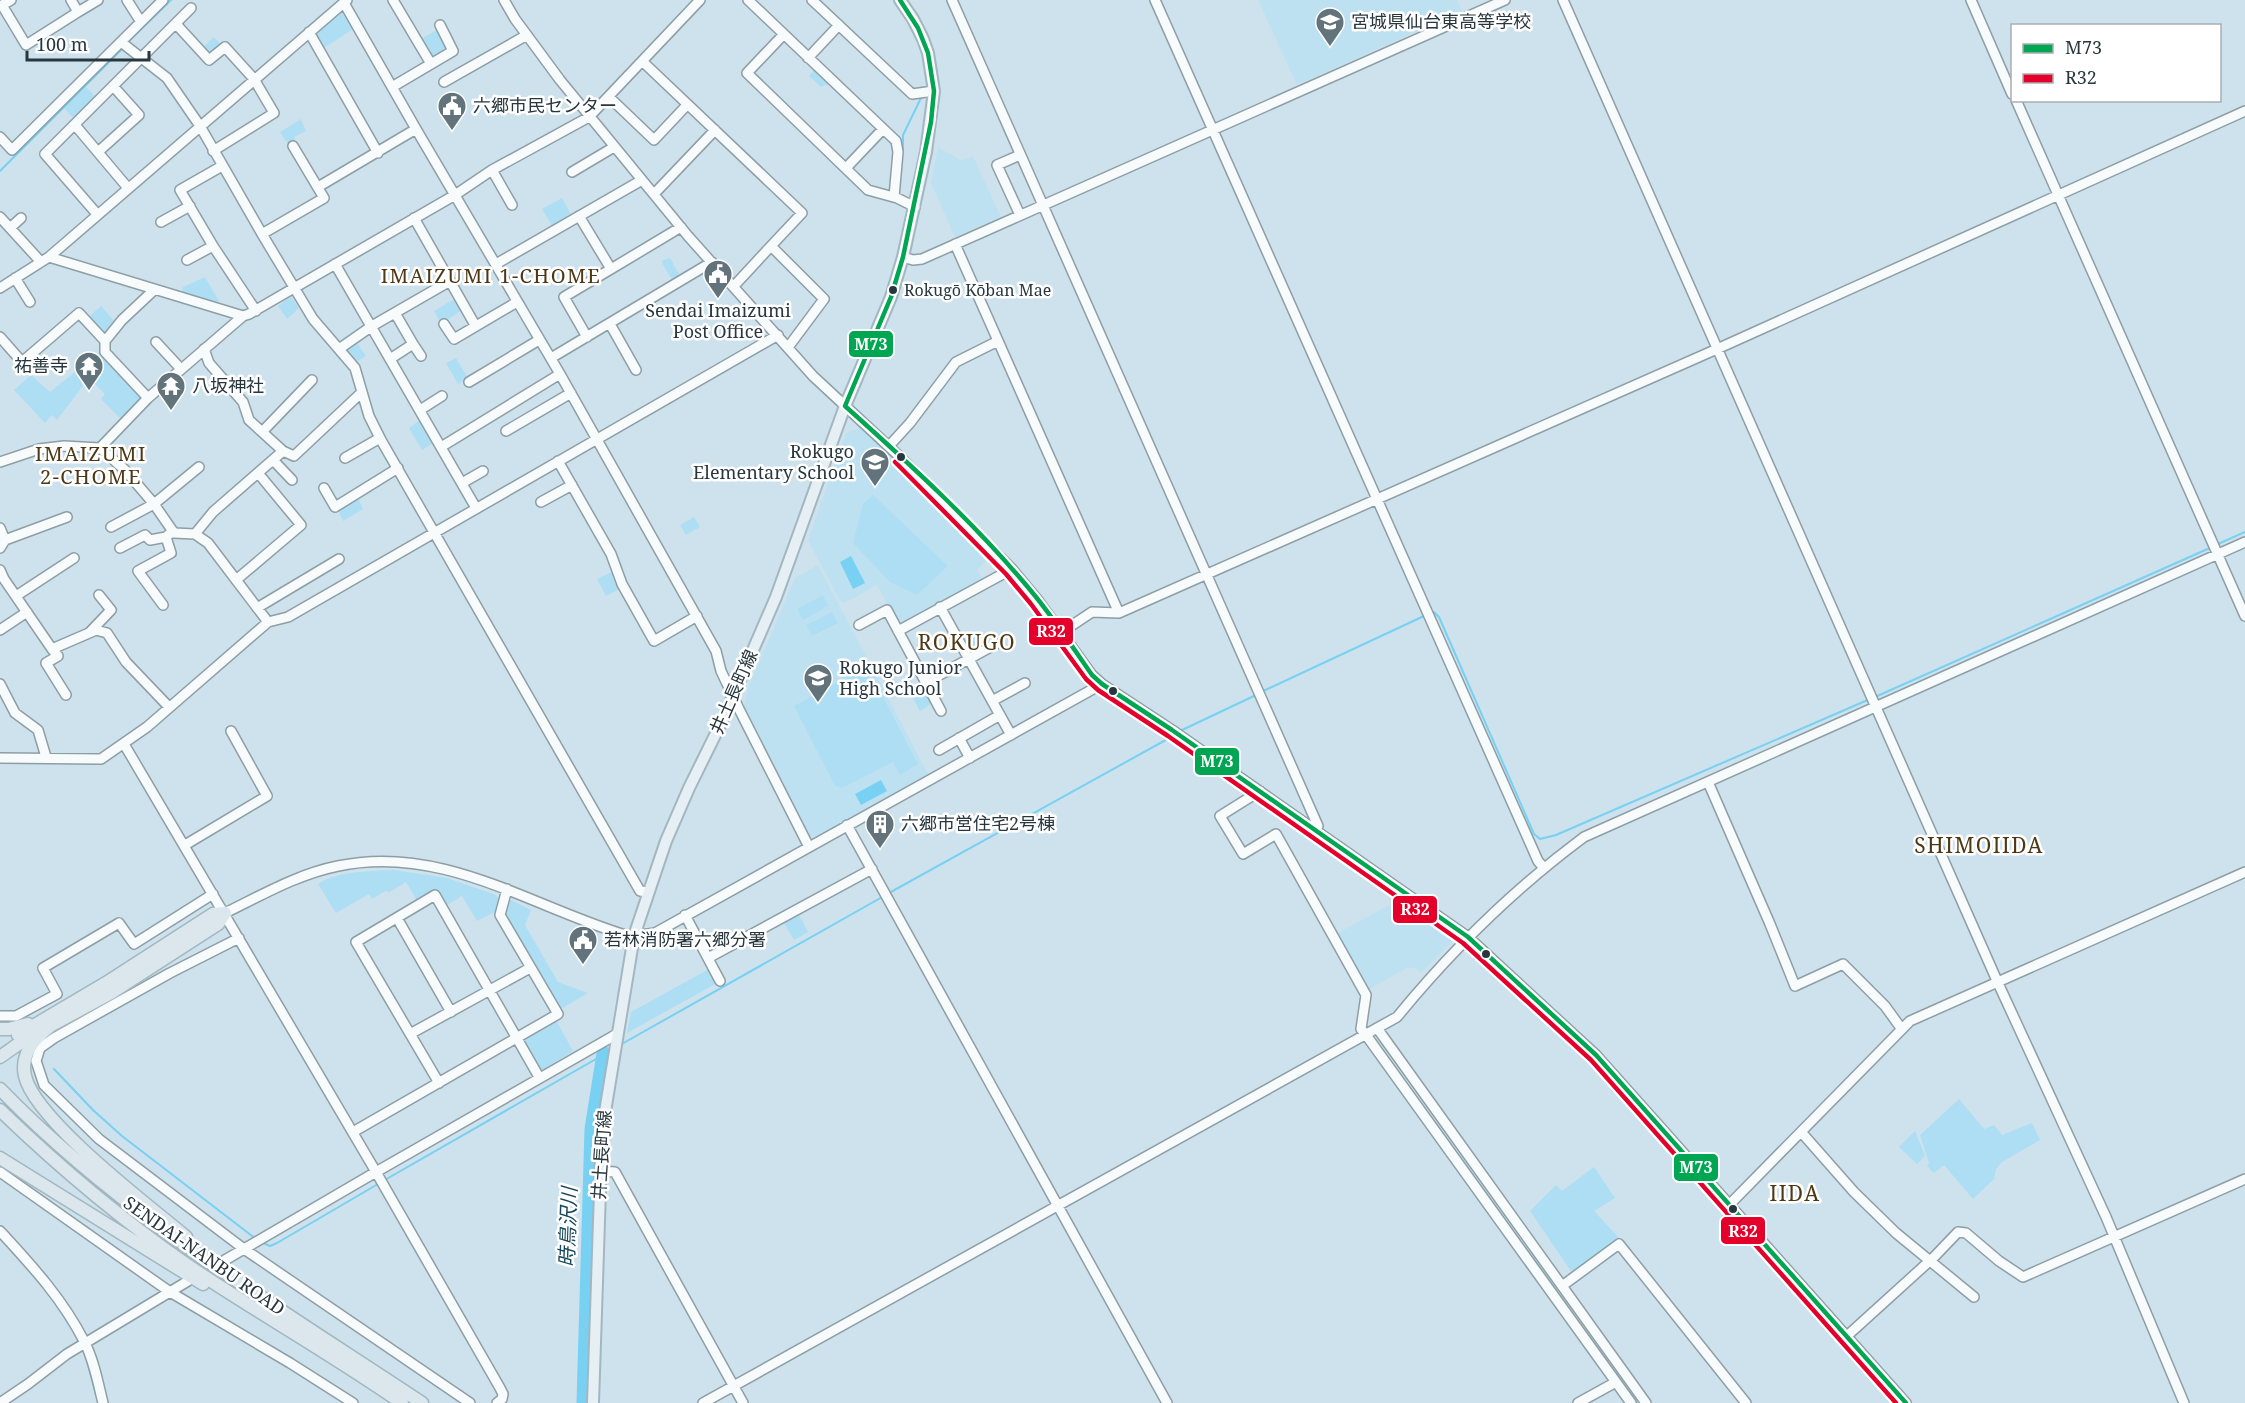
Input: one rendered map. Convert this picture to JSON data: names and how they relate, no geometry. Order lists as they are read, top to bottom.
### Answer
{
  "streets": {
    "highway": ["SENDAI-NANBU ROAD"],
    "main road": ["井土長町線"]
  },
  "districts": [
    "IMAIZUMI 1-CHOME",
    "IMAIZUMI 2-CHOME",
    "ROKUGO",
    "SHIMOIIDA",
    "IIDA"
  ],
  "water": ["時鳥沢川"],
  "places": {
    "school or university": ["宮城県仙台東高等学校", "Rokugo Elementary School", "Rokugo Junior High School"],
    "public building": ["六郷市民センター", "Sendai Imaizumi Post Office", "若林消防署六郷分署"],
    "other": ["Rokugō Kōban Mae"],
    "temple": ["祐善寺", "八坂神社"],
    "building": ["六郷市営住宅2号棟"]
  },
  "lines": ["transit line M73", "transit line R32"],
  "legend": ["M73", "R32"],
  "scale_bar": "100 m"
}
